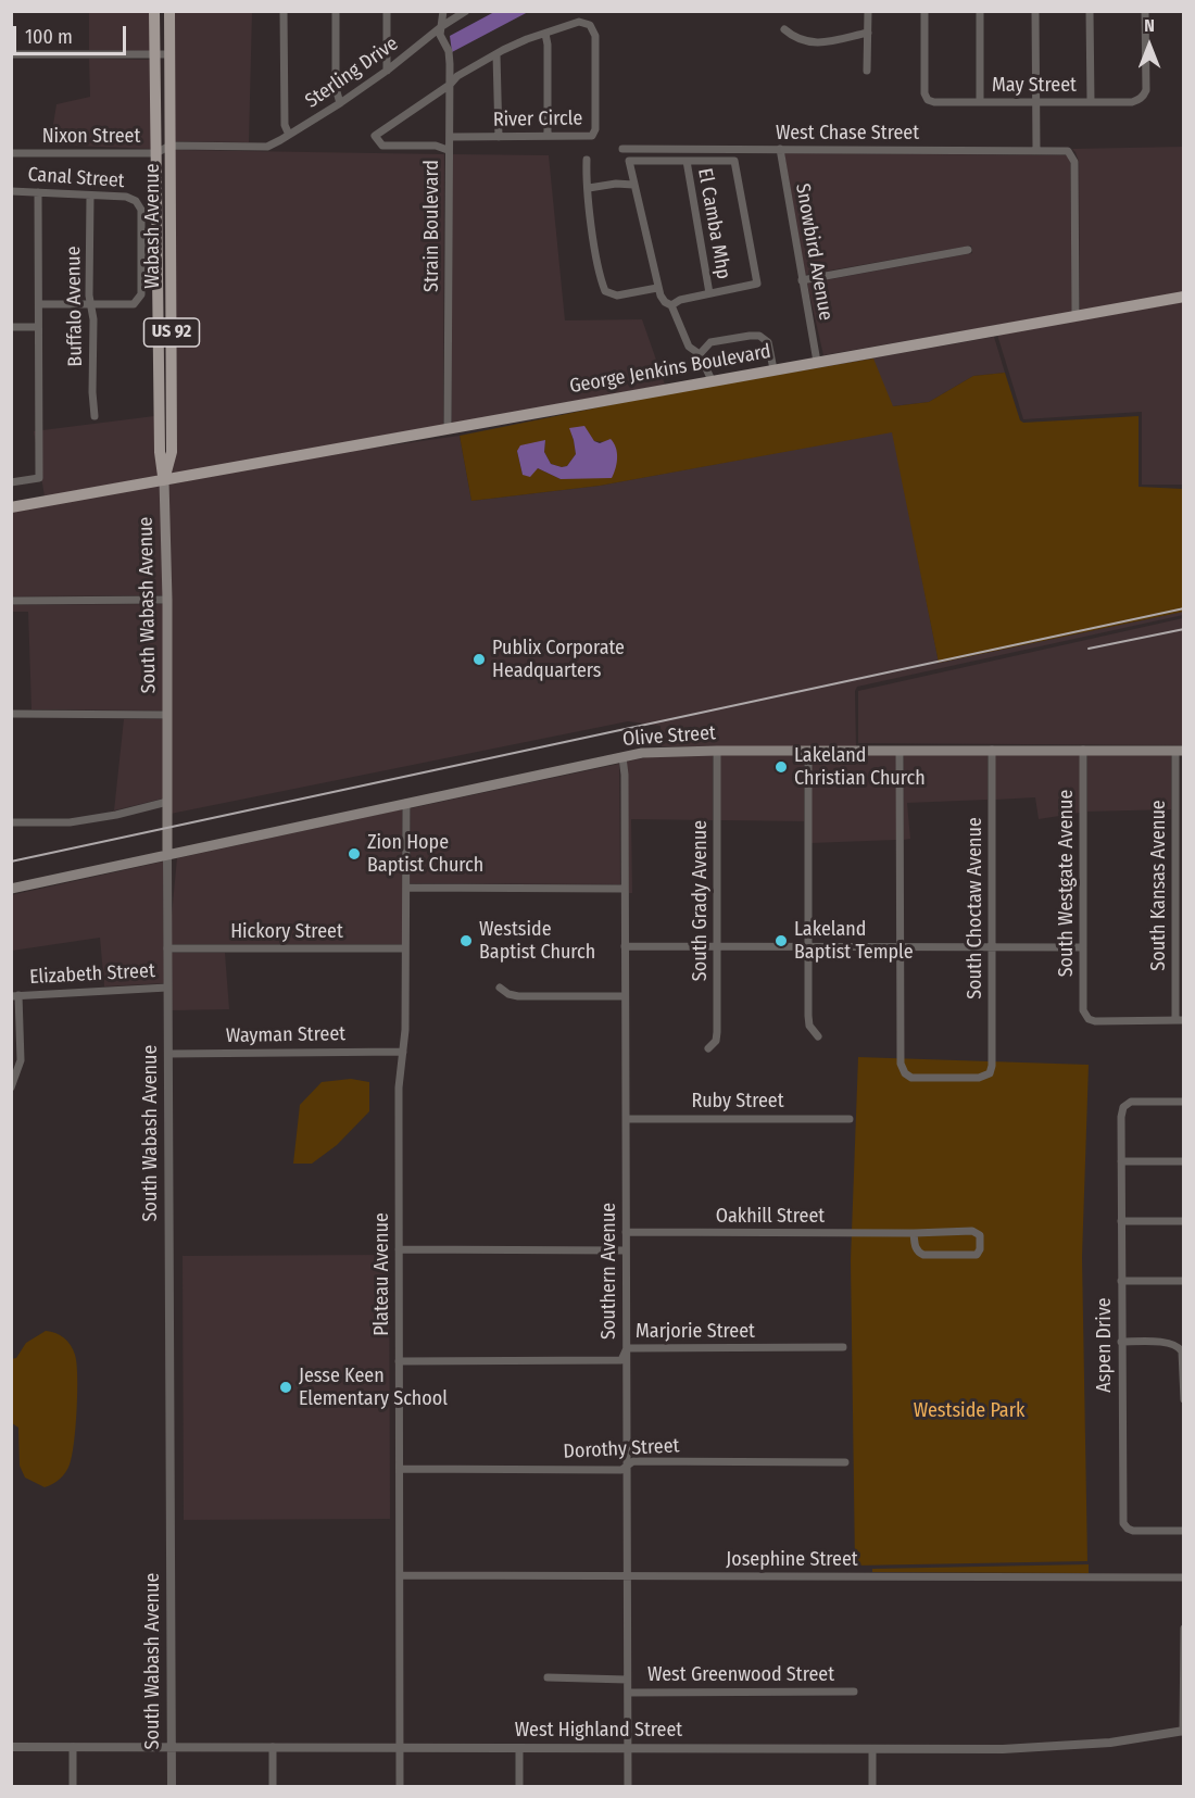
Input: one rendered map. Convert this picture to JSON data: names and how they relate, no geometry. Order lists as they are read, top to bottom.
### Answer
{
  "streets": {
    "main road": [
      "Wabash Avenue",
      "US 92",
      "George Jenkins Boulevard",
      "South Wabash Avenue",
      "Olive Street"
    ],
    "street": [
      "Sterling Drive",
      "May Street",
      "River Circle",
      "West Chase Street",
      "Nixon Street",
      "Canal Street",
      "El Camba Mhp",
      "Strain Boulevard",
      "Snowbird Avenue",
      "Buffalo Avenue",
      "South Westgate Avenue",
      "South Kansas Avenue",
      "South Grady Avenue",
      "South Choctaw Avenue",
      "Hickory Street",
      "Elizabeth Street",
      "Wayman Street",
      "Ruby Street",
      "Oakhill Street",
      "Southern Avenue",
      "Plateau Avenue",
      "Marjorie Street",
      "Aspen Drive",
      "Dorothy Street",
      "Josephine Street",
      "West Greenwood Street",
      "West Highland Street"
    ]
  },
  "crossings": [
    ["Sterling Drive", "Nixon Street"],
    ["Sterling Drive", "Wabash Avenue"],
    ["Sterling Drive", "Strain Boulevard"],
    ["River Circle", "Strain Boulevard"],
    ["West Chase Street", "Snowbird Avenue"],
    ["West Chase Street", "George Jenkins Boulevard"],
    ["Nixon Street", "Wabash Avenue"],
    ["Canal Street", "Buffalo Avenue"],
    ["Wabash Avenue", "George Jenkins Boulevard"],
    ["Wabash Avenue", "South Wabash Avenue"],
    ["Strain Boulevard", "George Jenkins Boulevard"],
    ["Snowbird Avenue", "George Jenkins Boulevard"],
    ["George Jenkins Boulevard", "South Wabash Avenue"],
    ["South Wabash Avenue", "Olive Street"],
    ["South Wabash Avenue", "Hickory Street"],
    ["South Wabash Avenue", "Elizabeth Street"],
    ["South Wabash Avenue", "Wayman Street"],
    ["South Wabash Avenue", "West Highland Street"],
    ["Olive Street", "South Westgate Avenue"],
    ["Olive Street", "South Kansas Avenue"],
    ["Olive Street", "South Grady Avenue"],
    ["Olive Street", "South Choctaw Avenue"],
    ["Olive Street", "Southern Avenue"],
    ["Olive Street", "Plateau Avenue"],
    ["South Westgate Avenue", "South Kansas Avenue"],
    ["Hickory Street", "Plateau Avenue"],
    ["Wayman Street", "Plateau Avenue"],
    ["Ruby Street", "Southern Avenue"],
    ["Oakhill Street", "Southern Avenue"],
    ["Southern Avenue", "Marjorie Street"],
    ["Southern Avenue", "Dorothy Street"],
    ["Southern Avenue", "Josephine Street"],
    ["Southern Avenue", "West Greenwood Street"],
    ["Southern Avenue", "West Highland Street"],
    ["Plateau Avenue", "Marjorie Street"],
    ["Plateau Avenue", "Dorothy Street"],
    ["Plateau Avenue", "Josephine Street"],
    ["Plateau Avenue", "West Highland Street"]
  ],
  "parks": ["Westside Park"],
  "places": [
    "Publix Corporate Headquarters",
    "Lakeland Christian Church",
    "Zion Hope Baptist Church",
    "Westside Baptist Church",
    "Lakeland Baptist Temple",
    "Jesse Keen Elementary School"
  ],
  "scale_bar": "100 m",
  "north": "top"
}
